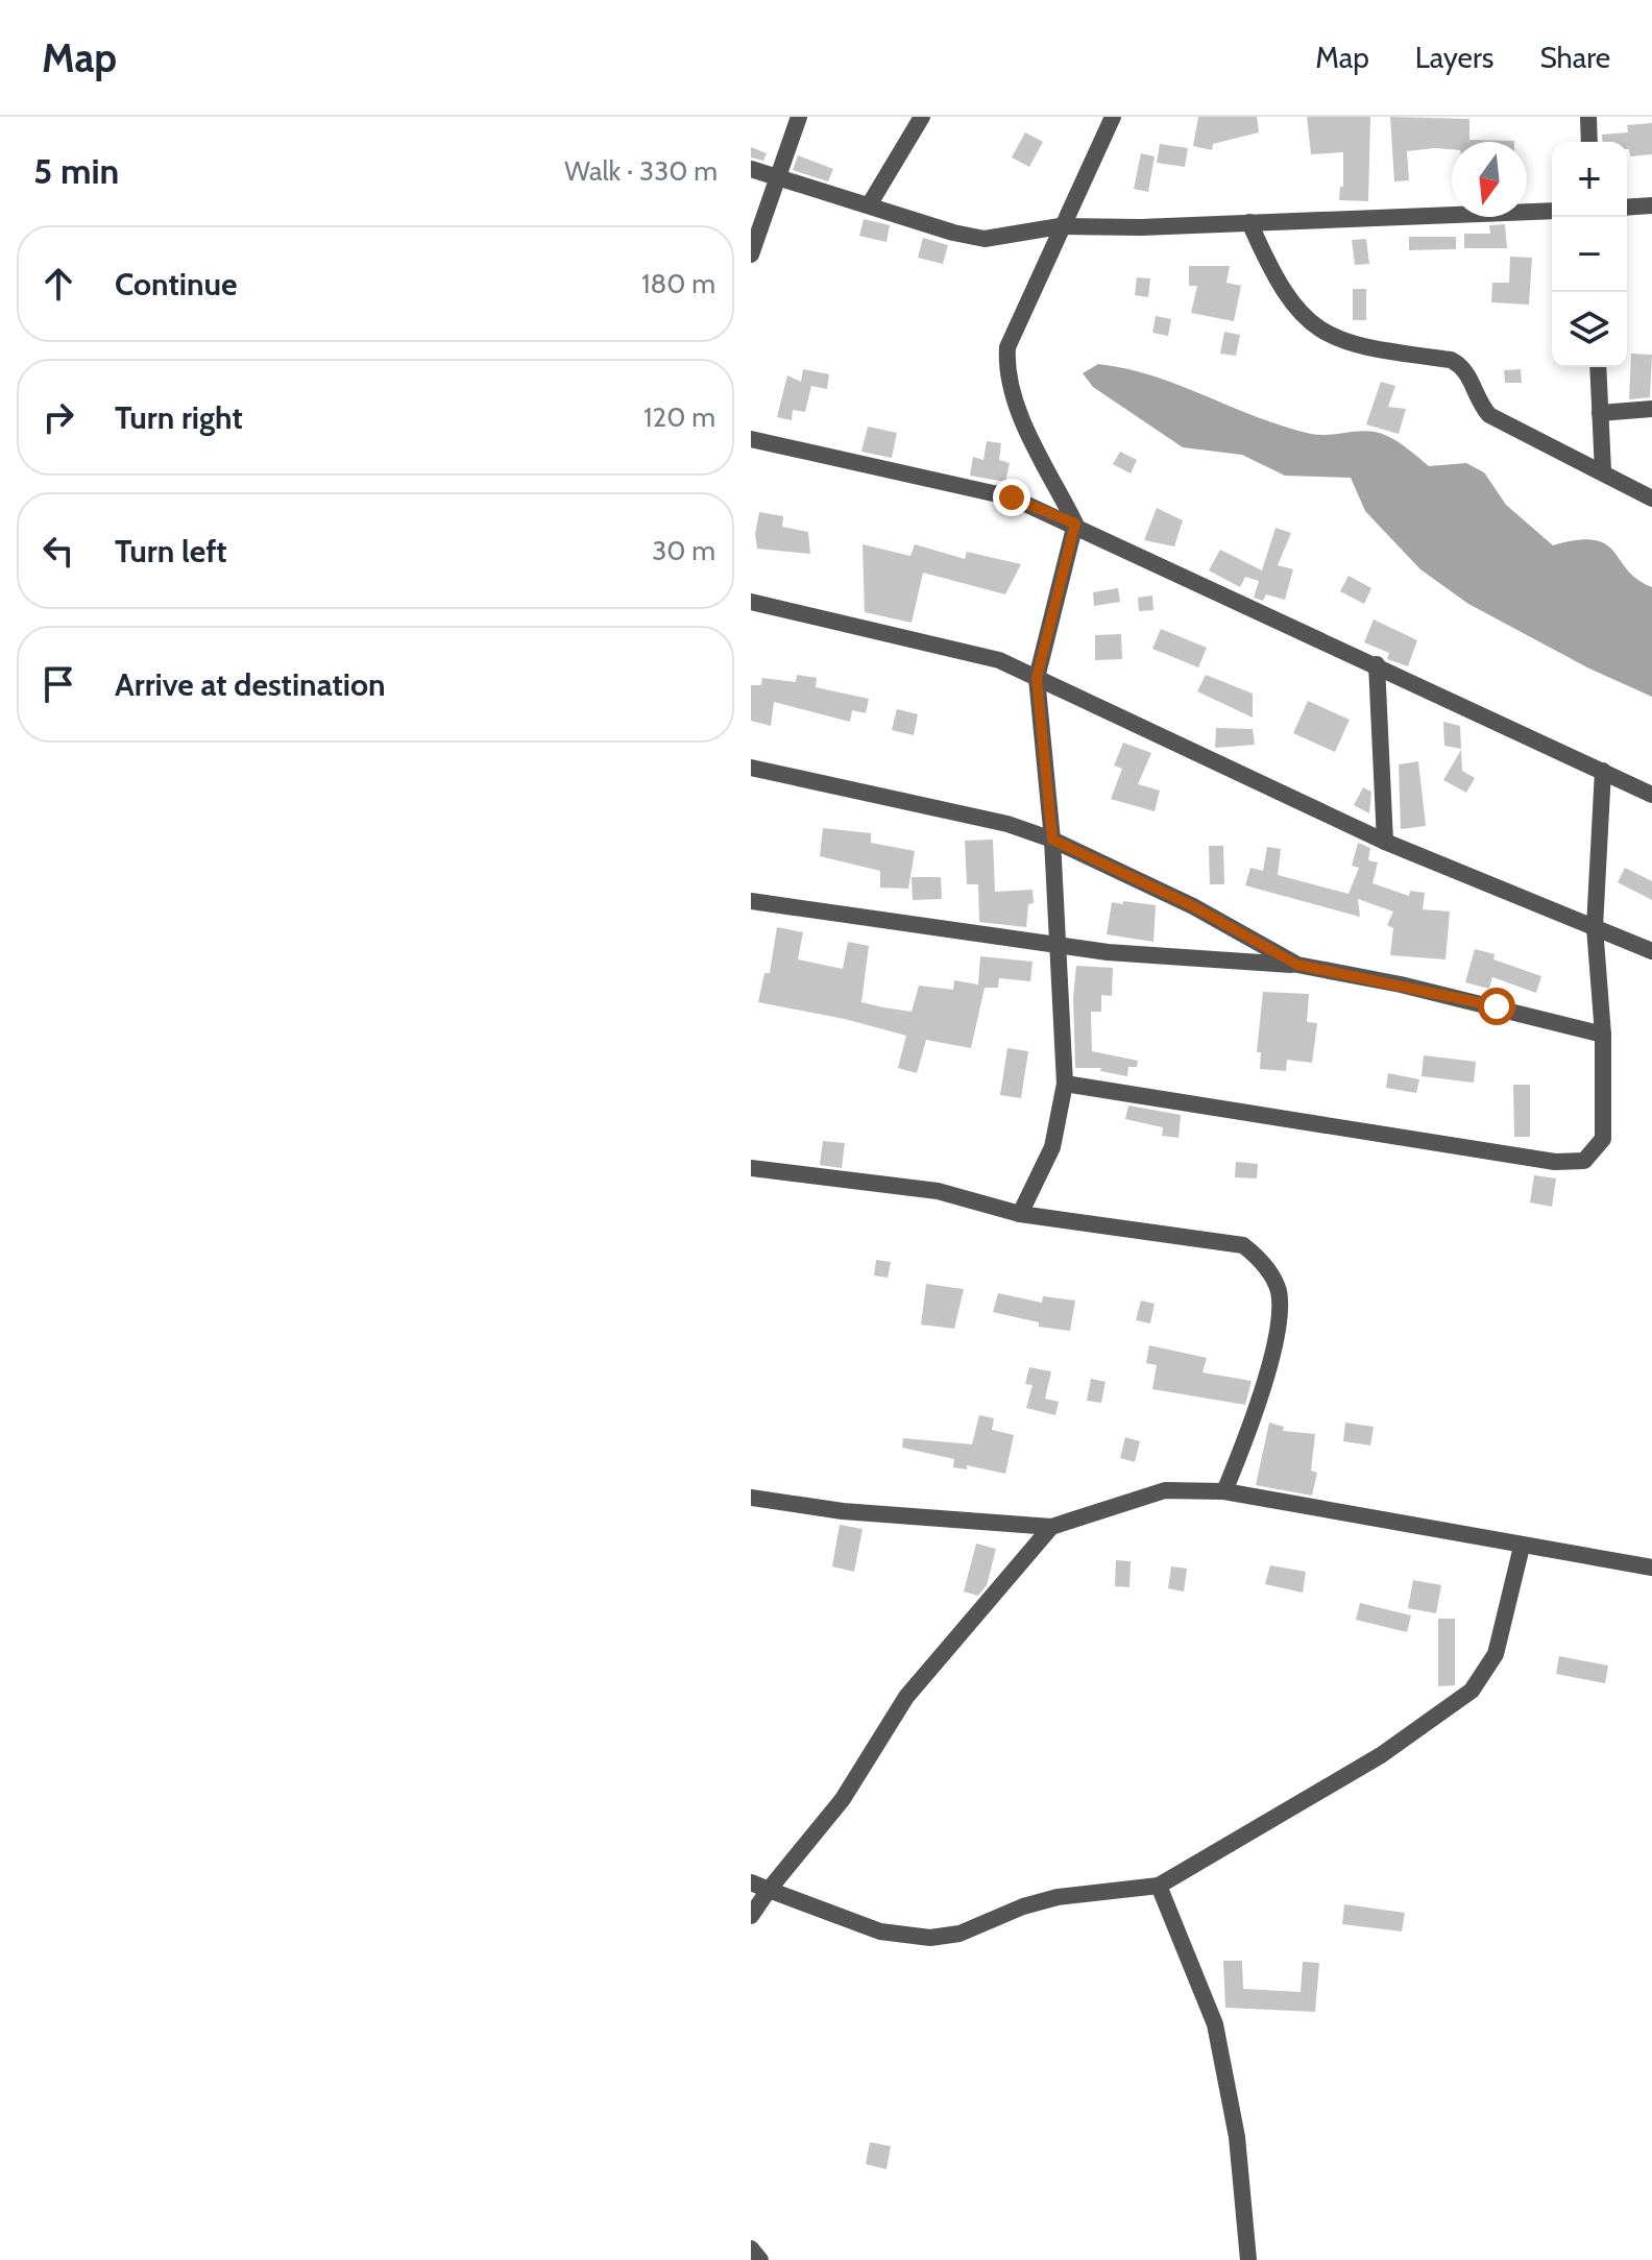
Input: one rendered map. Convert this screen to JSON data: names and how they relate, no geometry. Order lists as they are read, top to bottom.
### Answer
{
  "north": "bottom",
  "page": {
    "header": "Map",
    "nav": ["Map", "Layers", "Share"],
    "heading": ["5 min", "Walk · 330 m"],
    "map_buttons": ["+", "−"],
    "list": [
      ["Continue", "180 m"],
      ["Turn right", "120 m"],
      ["Turn left", "30 m"],
      "Arrive at destination"
    ]
  }
}
